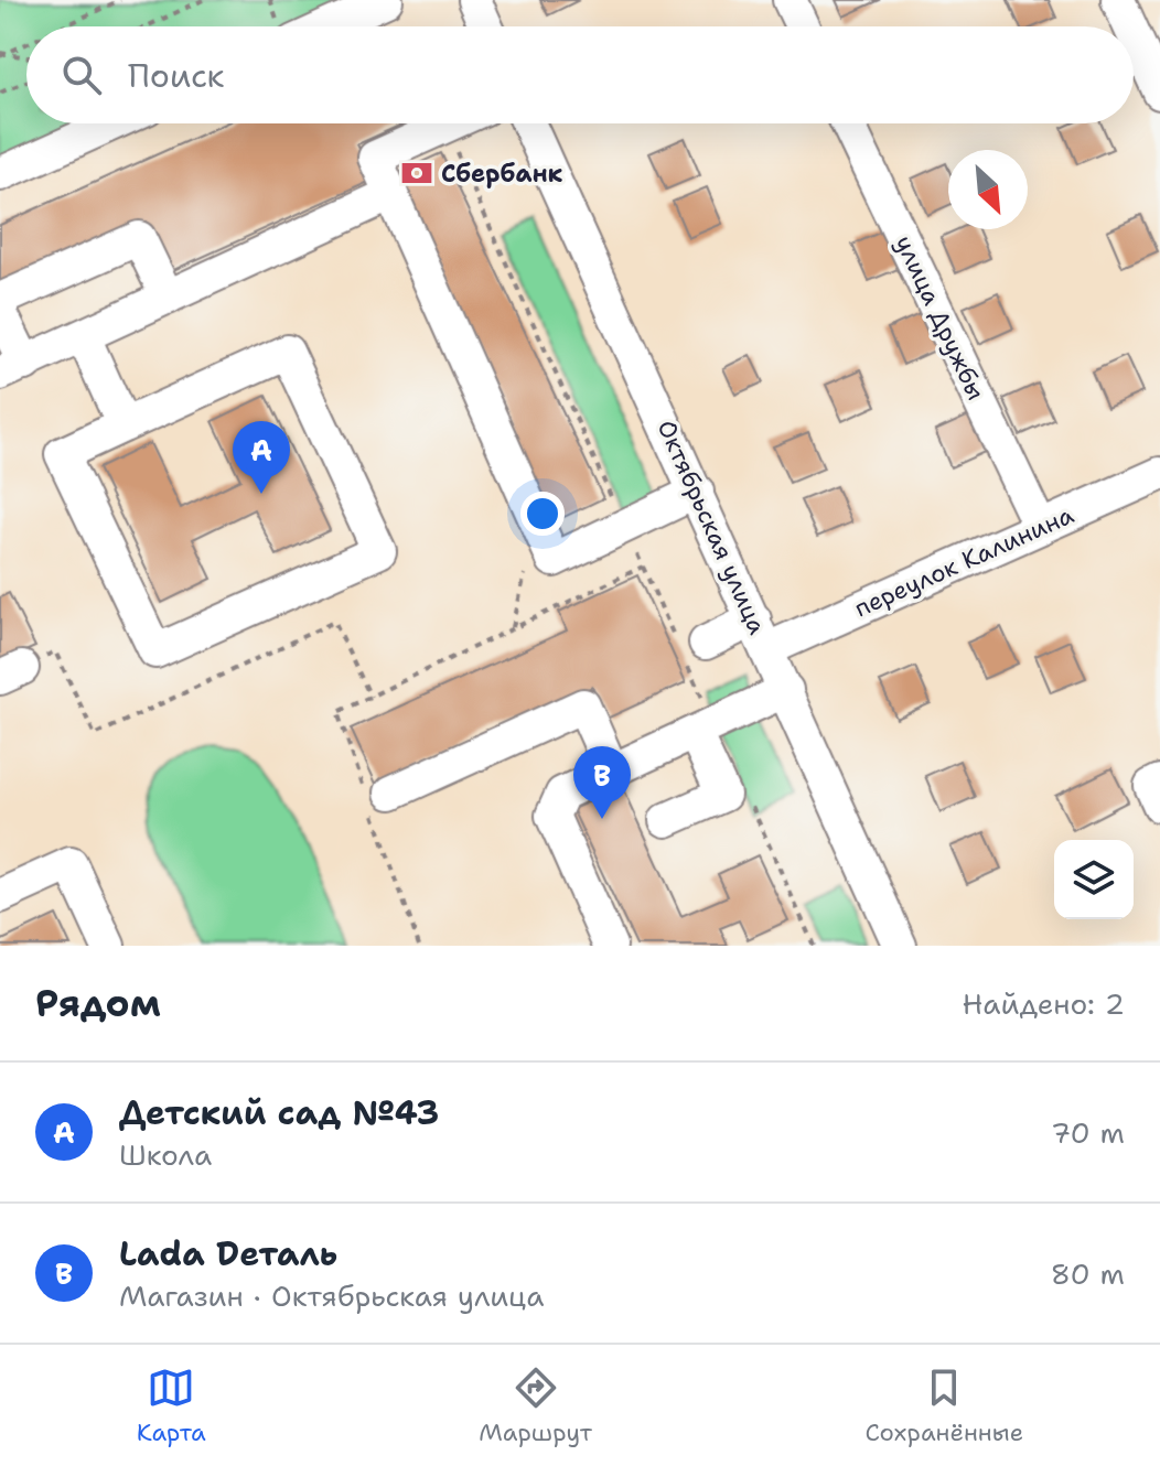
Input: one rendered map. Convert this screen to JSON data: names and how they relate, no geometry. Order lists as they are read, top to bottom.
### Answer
{
  "streets": {
    "street": ["улица Дружбы", "Октябрьская улица", "переулок Калинина"]
  },
  "crossings": [
    ["улица Дружбы", "переулок Калинина"],
    ["Октябрьская улица", "переулок Калинина"]
  ],
  "places": {
    "bank": ["Сбербанк"]
  },
  "north": "bottom right",
  "page": {
    "search": "Поиск",
    "pins": ["A", "B"],
    "heading": ["Рядом", "Найдено: 2"],
    "list": [
      {
        "mark": "A",
        "name": "Детский сад №43",
        "note": "Школа",
        "value": "70 m"
      },
      {
        "mark": "B",
        "name": "Lada Dеталь",
        "note": "Магазин · Октябрьская улица",
        "value": "80 m"
      }
    ],
    "nav": ["Карта", "Маршрут", "Сохранённые"]
  }
}
